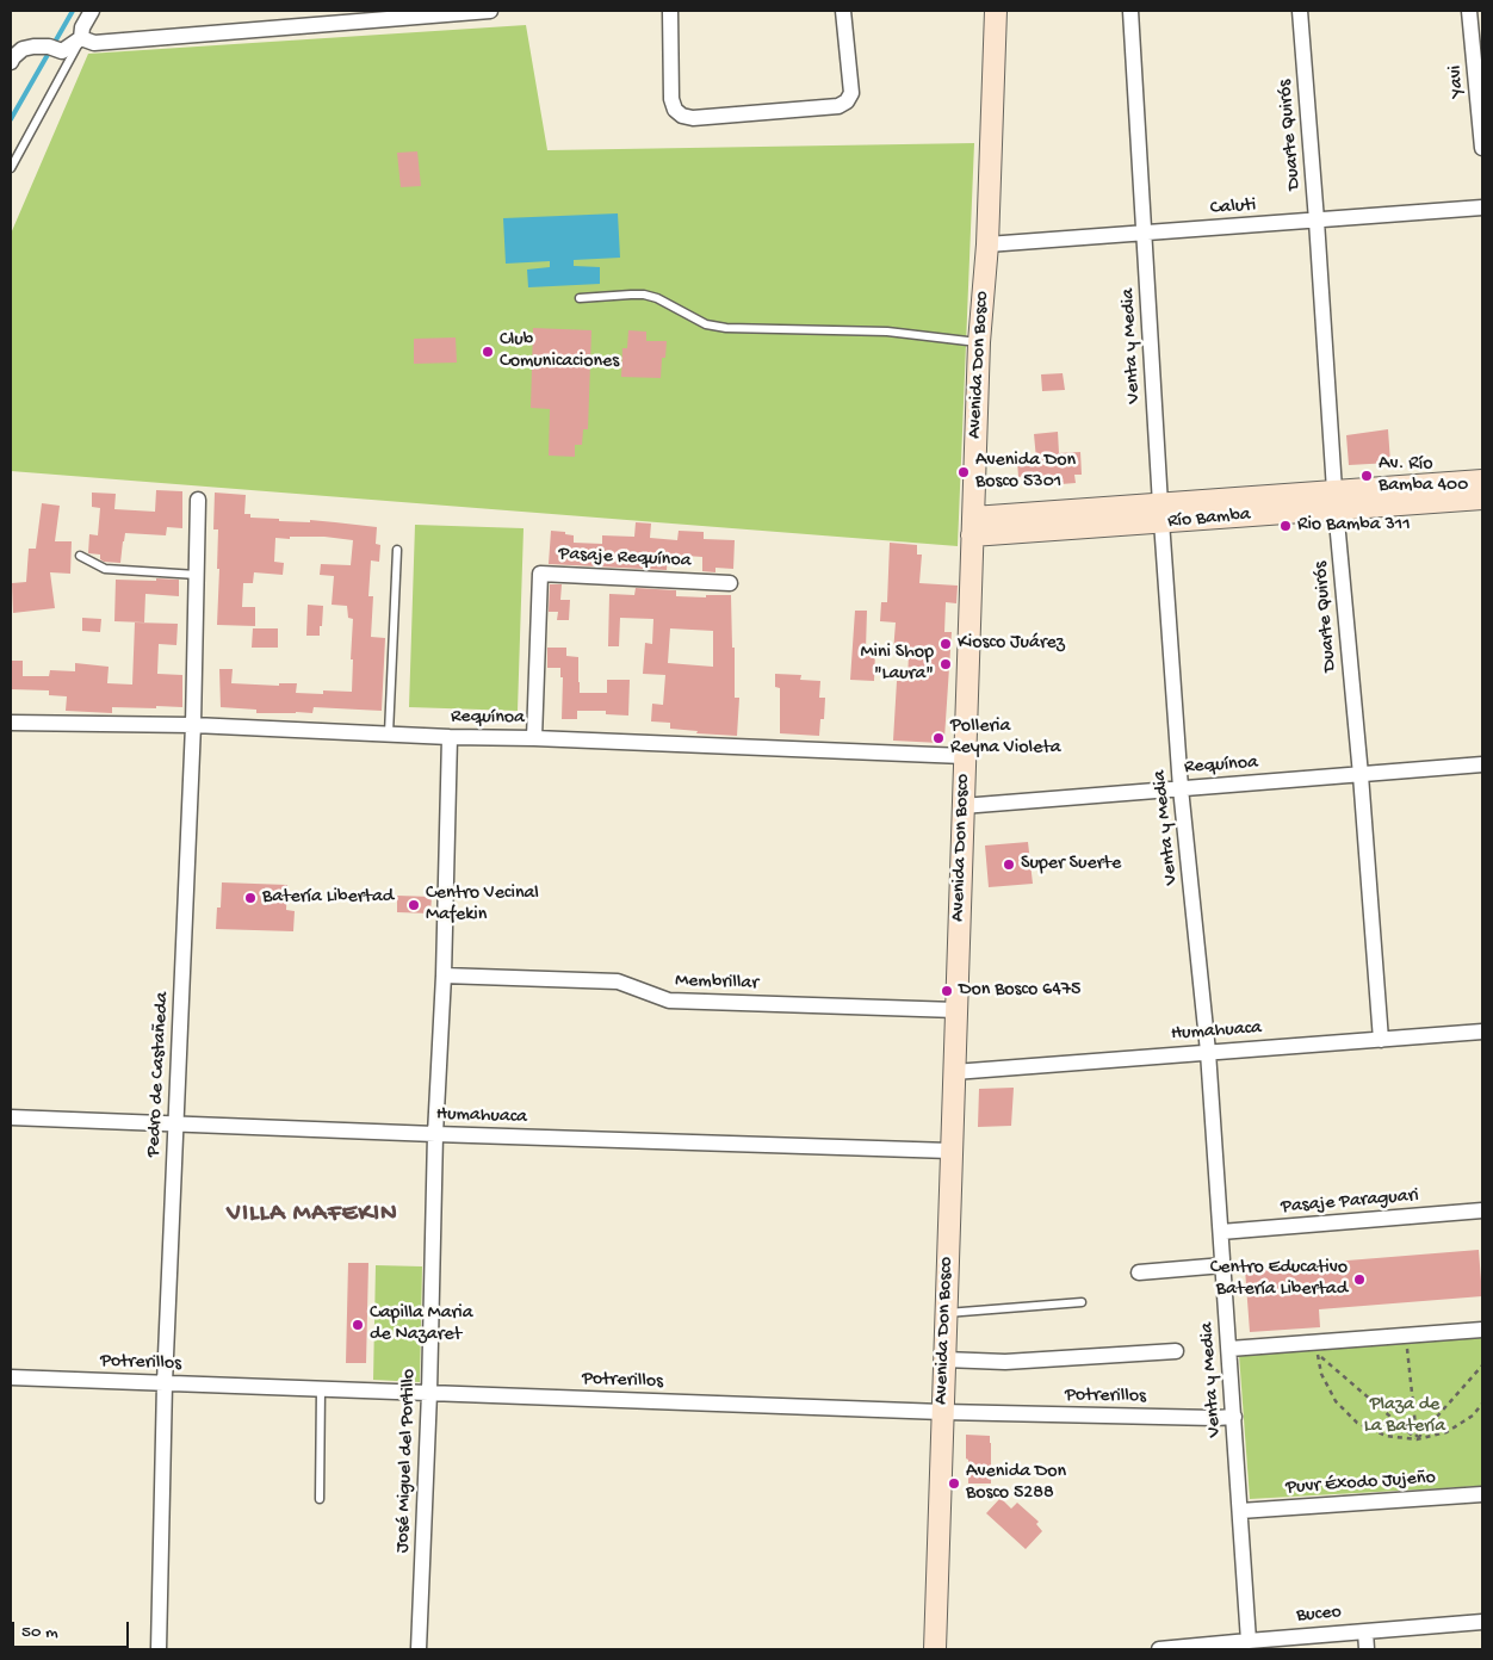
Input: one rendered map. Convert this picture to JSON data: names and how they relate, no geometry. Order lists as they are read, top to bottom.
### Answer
{
  "streets": {
    "main road": ["Avenida Don Bosco", "Río Bamba"],
    "street": [
      "Yavi",
      "Duarte Quirós",
      "Caluti",
      "Venta y Media",
      "Pasaje Requínoa",
      "Requínoa",
      "Membrillar",
      "Humahuaca",
      "Pedro de Castañeda",
      "Pasaje Paraguari",
      "Potrerillos",
      "José Miguel del Portillo",
      "Puvr Éxodo Jujeño",
      "Buceo"
    ]
  },
  "crossings": [
    ["Duarte Quirós", "Caluti"],
    ["Duarte Quirós", "Río Bamba"],
    ["Duarte Quirós", "Requínoa"],
    ["Duarte Quirós", "Humahuaca"],
    ["Caluti", "Venta y Media"],
    ["Caluti", "Avenida Don Bosco"],
    ["Venta y Media", "Río Bamba"],
    ["Venta y Media", "Requínoa"],
    ["Venta y Media", "Humahuaca"],
    ["Venta y Media", "Pasaje Paraguari"],
    ["Venta y Media", "Potrerillos"],
    ["Venta y Media", "Puvr Éxodo Jujeño"],
    ["Venta y Media", "Buceo"],
    ["Avenida Don Bosco", "Río Bamba"],
    ["Avenida Don Bosco", "Requínoa"],
    ["Avenida Don Bosco", "Membrillar"],
    ["Avenida Don Bosco", "Humahuaca"],
    ["Avenida Don Bosco", "Potrerillos"],
    ["Pasaje Requínoa", "Requínoa"],
    ["Requínoa", "Pedro de Castañeda"],
    ["Requínoa", "José Miguel del Portillo"],
    ["Membrillar", "José Miguel del Portillo"],
    ["Humahuaca", "Pedro de Castañeda"],
    ["Humahuaca", "José Miguel del Portillo"],
    ["Pedro de Castañeda", "Potrerillos"],
    ["Potrerillos", "José Miguel del Portillo"]
  ],
  "districts": ["VILLA MAFEKIN"],
  "parks": ["Plaza de La Batería"],
  "places": [
    "Club Comunicaciones",
    "Avenida Don Bosco 5301",
    "Av. Río Bamba 400",
    "Rio Bamba 311",
    "Kiosco Juárez",
    "Mini Shop \"Laura\"",
    "Polleria Reyna Violeta",
    "Super Suerte",
    "Batería Libertad",
    "Centro Vecinal Mafekin",
    "Don Bosco 6475",
    "Centro Educativo Batería Libertad",
    "Capilla Maria de Nazaret",
    "Avenida Don Bosco 5288"
  ],
  "scale_bar": "50 m"
}
